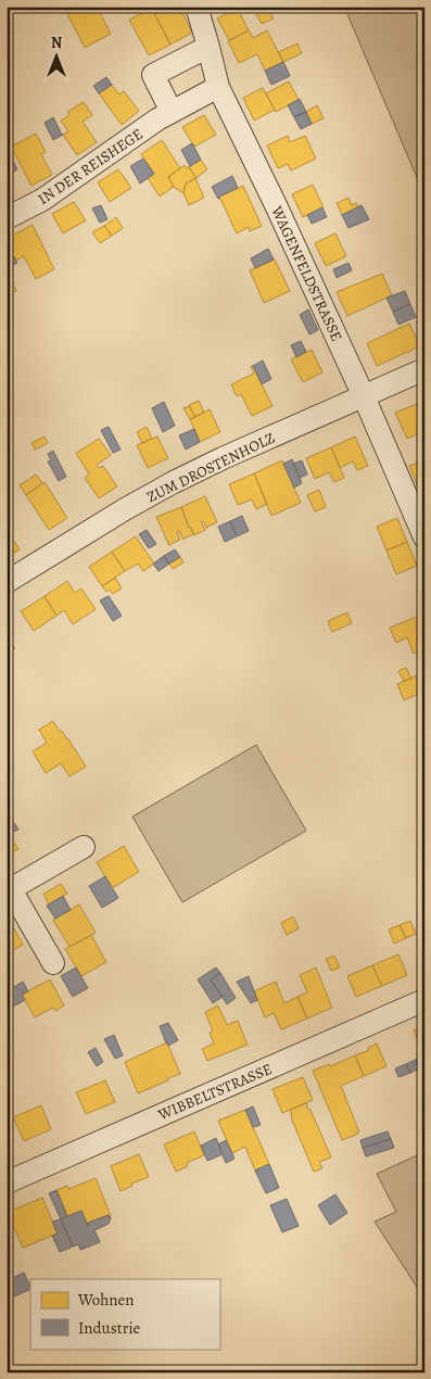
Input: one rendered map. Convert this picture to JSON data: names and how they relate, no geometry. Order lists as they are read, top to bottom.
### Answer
{
  "streets": {
    "street": [
      "IN DER REISHEGE",
      "WAGENFELDSTRASSE",
      "ZUM DROSTENHOLZ",
      "WIBBELTSTRASSE"
    ]
  },
  "crossings": [
    ["IN DER REISHEGE", "WAGENFELDSTRASSE"],
    ["WAGENFELDSTRASSE", "ZUM DROSTENHOLZ"]
  ],
  "legend": ["Wohnen", "Industrie"],
  "north": "top"
}
